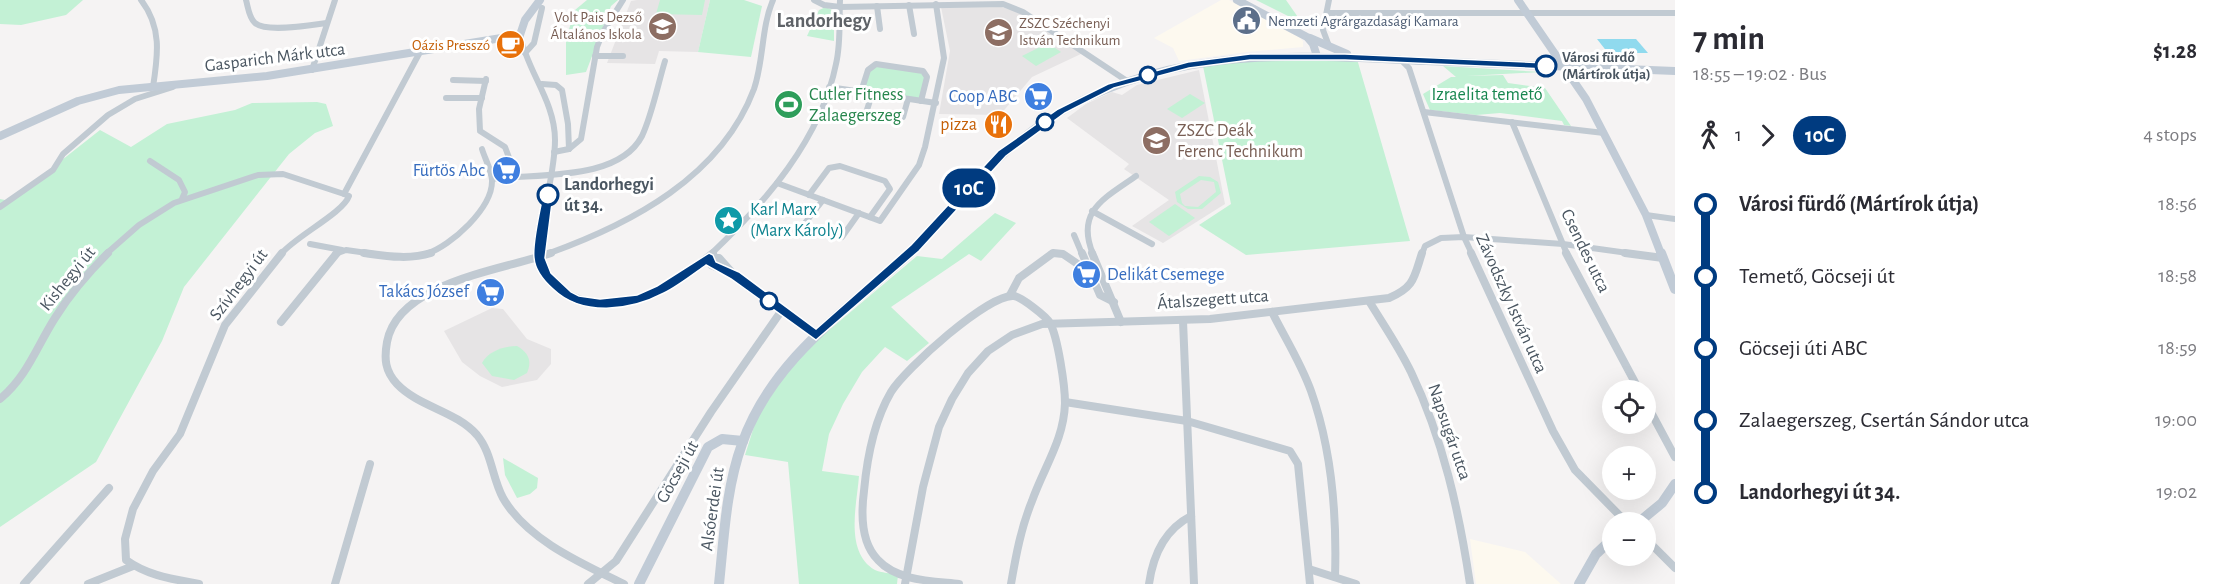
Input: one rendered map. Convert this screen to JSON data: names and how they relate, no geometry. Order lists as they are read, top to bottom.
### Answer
{
  "streets": {
    "main road": ["Gasparich Márk utca", "Göcseji út", "Alsóerdei út"],
    "street": [
      "Csendes utca",
      "Kishegyi út",
      "Szívhegyi út",
      "Átalszegett utca",
      "Závodszky István utca",
      "Napsugár utca"
    ]
  },
  "crossings": [
    ["Gasparich Márk utca", "Szívhegyi út"],
    ["Csendes utca", "Átalszegett utca"],
    ["Kishegyi út", "Szívhegyi út"],
    ["Átalszegett utca", "Závodszky István utca"],
    ["Átalszegett utca", "Napsugár utca"],
    ["Göcseji út", "Alsóerdei út"]
  ],
  "districts": ["Landorhegy"],
  "parks": ["Izraelita temető"],
  "places": {
    "public building": ["Nemzeti Agrárgazdasági Kamara"],
    "school or university": ["Volt Pais Dezső Általános Iskola", "ZSZC Széchenyi István Technikum", "ZSZC Deák Ferenc Technikum"],
    "cafe": ["Oázis Presszó"],
    "other": ["Városi fürdő (Mártírok útja)", "Landorhegyi út 34."],
    "supermarket": [
      "Coop ABC",
      "Fürtös Abc",
      "Delikát Csemege",
      "Takács József"
    ],
    "sports": ["Cutler Fitness Zalaegerszeg"],
    "restaurant": ["pizza"],
    "place": ["Karl Marx (Marx Károly)"]
  },
  "lines": ["bus line 10C"],
  "page": {
    "on_map": "10C",
    "heading": ["7 min", "18:55 – 19:02 · Bus", "$1.28"],
    "legs": ["1", "10C", "4 stops"],
    "list": [
      {
        "name": "Városi fürdő (Mártírok útja)",
        "value": "18:56"
      },
      {
        "name": "Temető, Göcseji út",
        "value": "18:58"
      },
      {
        "name": "Göcseji úti ABC",
        "value": "18:59"
      },
      {
        "name": "Zalaegerszeg, Csertán Sándor utca",
        "value": "19:00"
      },
      {
        "name": "Landorhegyi út 34.",
        "value": "19:02"
      }
    ],
    "map_buttons": ["+", "−"]
  }
}
